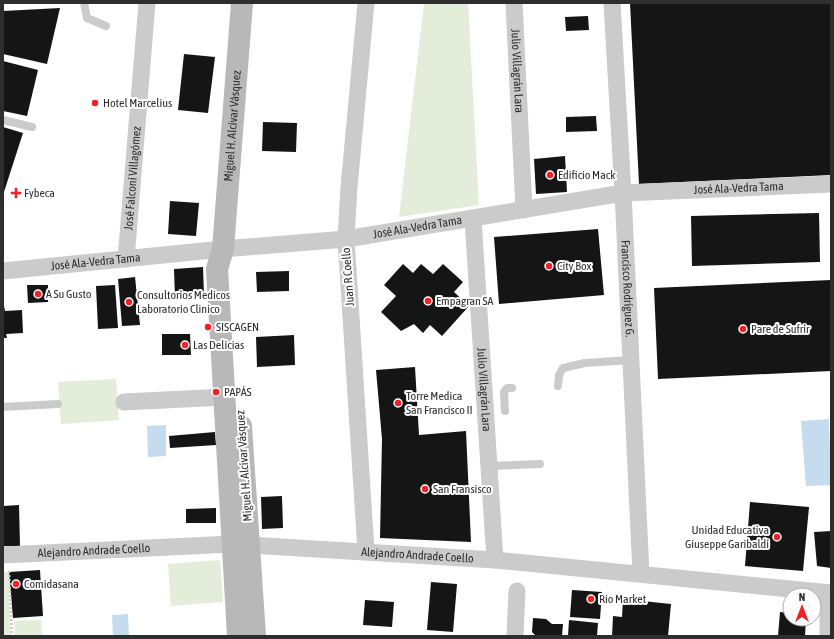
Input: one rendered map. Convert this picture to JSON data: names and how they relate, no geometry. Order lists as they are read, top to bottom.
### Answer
{
  "streets": {
    "street": [
      "Julio Villagrán Lara",
      "Miguel H. Alcívar Vásquez",
      "José Falconí Villagómez",
      "José Ala-Vedra Tama",
      "Juan R Coello",
      "Francísco Rodríguez G.",
      "Alejandro Andrade Coello"
    ]
  },
  "crossings": [
    ["Julio Villagrán Lara", "José Ala-Vedra Tama"],
    ["Julio Villagrán Lara", "Alejandro Andrade Coello"],
    ["Miguel H. Alcívar Vásquez", "José Ala-Vedra Tama"],
    ["Miguel H. Alcívar Vásquez", "Alejandro Andrade Coello"],
    ["José Falconí Villagómez", "José Ala-Vedra Tama"],
    ["José Ala-Vedra Tama", "Juan R Coello"],
    ["José Ala-Vedra Tama", "Francísco Rodríguez G."],
    ["Juan R Coello", "Alejandro Andrade Coello"],
    ["Francísco Rodríguez G.", "Alejandro Andrade Coello"]
  ],
  "places": {
    "other": [
      "Hotel Marcelius",
      "Edificio Mack",
      "City Box",
      "A Su Gusto",
      "Empagran SA",
      "Consultorios Medicos Laboratorio Clinico",
      "SISCAGEN",
      "Pare de Sufrir",
      "Las Delicias",
      "PAPÁS",
      "Torre Medica San Francisco II",
      "San Fransisco",
      "Unidad Educativa Giuseppe Garibaldi",
      "Comidasana",
      "Río Market"
    ],
    "health": ["Fybeca"]
  },
  "north": "top"
}
